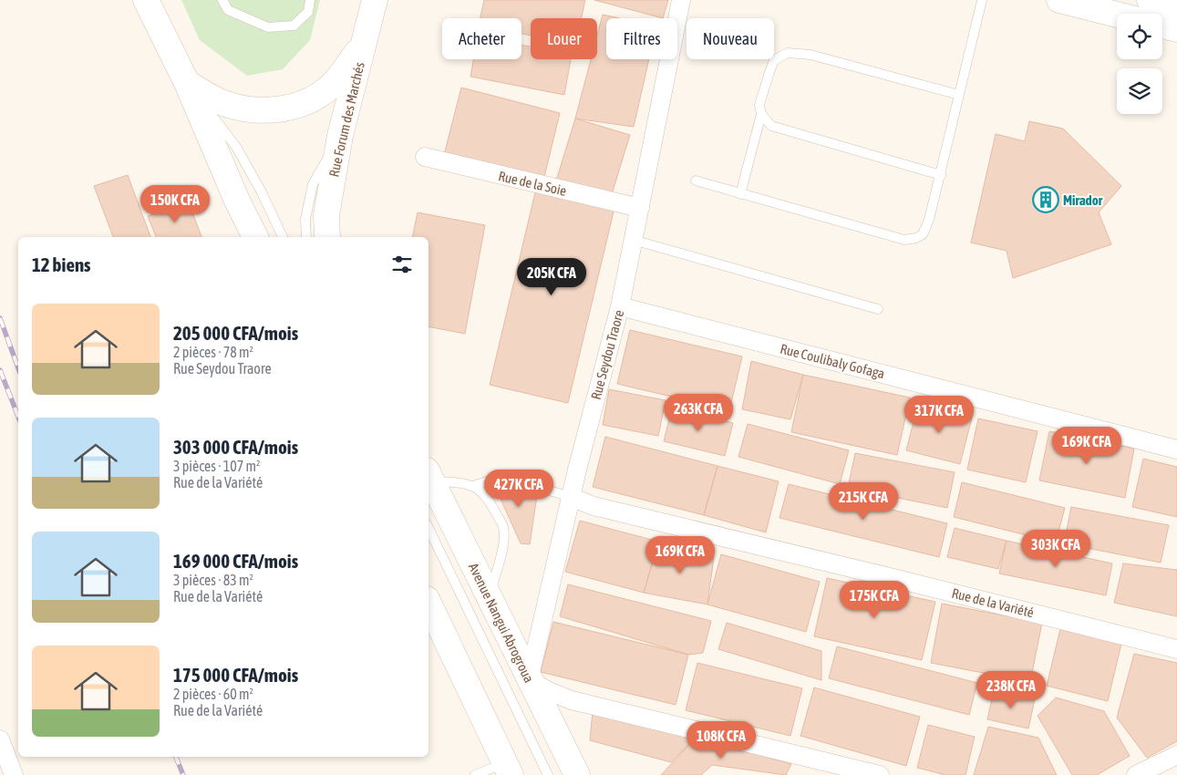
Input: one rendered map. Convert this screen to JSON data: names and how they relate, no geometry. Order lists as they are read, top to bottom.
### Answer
{
  "streets": {
    "street": [
      "Rue Forum des Marchés",
      "Rue de la Soie",
      "Rue Seydou Traore",
      "Rue Coulibaly Gofaga",
      "Rue de la Variété",
      "Avenue Nangui Abrogroua"
    ]
  },
  "crossings": [
    ["Rue de la Soie", "Rue Seydou Traore"],
    ["Rue Seydou Traore", "Rue Coulibaly Gofaga"],
    ["Rue Seydou Traore", "Rue de la Variété"],
    ["Rue Seydou Traore", "Avenue Nangui Abrogroua"]
  ],
  "places": {
    "building": ["Mirador"]
  },
  "page": {
    "chip": [
      "Acheter",
      "Louer",
      "Filtres",
      "Nouveau"
    ],
    "price": [
      "150K CFA",
      "205K CFA",
      "263K CFA",
      "317K CFA",
      "169K CFA",
      "427K CFA",
      "215K CFA",
      "303K CFA",
      "169K CFA",
      "175K CFA",
      "238K CFA",
      "108K CFA"
    ],
    "heading": "12 biens",
    "list": [
      {
        "name": "205 000 CFA/mois",
        "note": "2 pièces · 78 m² · Rue Seydou Traore"
      },
      {
        "name": "303 000 CFA/mois",
        "note": "3 pièces · 107 m² · Rue de la Variété"
      },
      {
        "name": "169 000 CFA/mois",
        "note": "3 pièces · 83 m² · Rue de la Variété"
      },
      {
        "name": "175 000 CFA/mois",
        "note": "2 pièces · 60 m² · Rue de la Variété"
      }
    ]
  }
}
